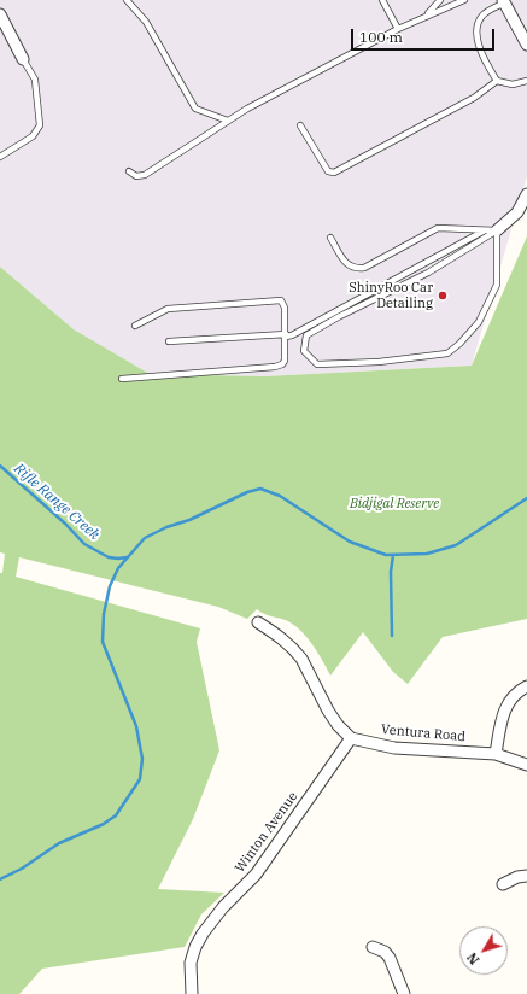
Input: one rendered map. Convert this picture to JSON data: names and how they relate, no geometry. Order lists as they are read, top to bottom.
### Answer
{
  "streets": {
    "street": ["Ventura Road", "Winton Avenue"]
  },
  "crossings": [
    ["Ventura Road", "Winton Avenue"]
  ],
  "water": ["Rifle Range Creek"],
  "parks": ["Bidjigal Reserve"],
  "places": ["ShinyRoo Car Detailing"],
  "scale_bar": "100 m",
  "north": "bottom left"
}
